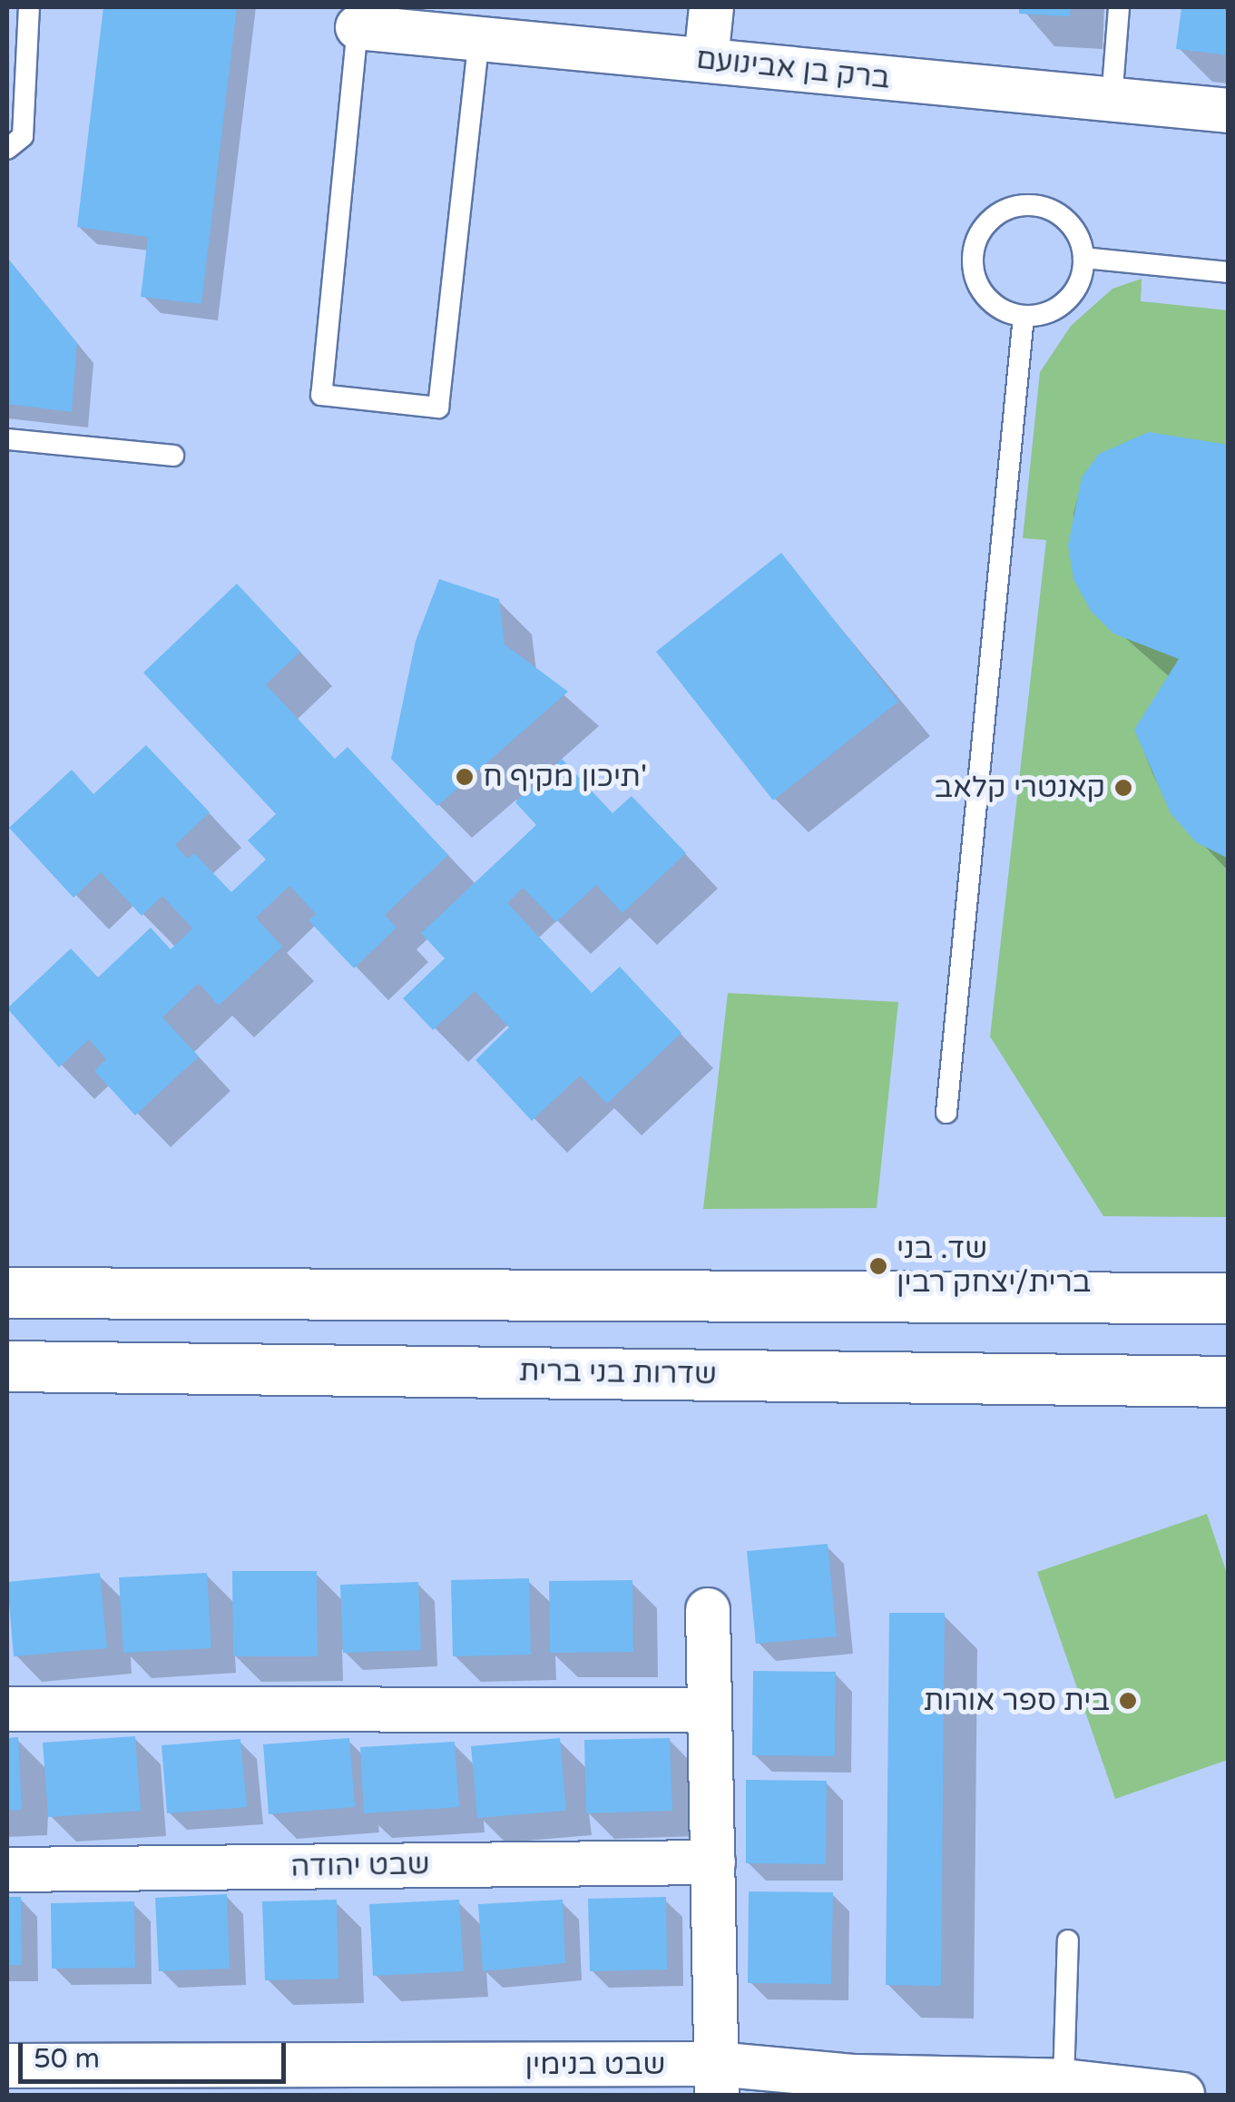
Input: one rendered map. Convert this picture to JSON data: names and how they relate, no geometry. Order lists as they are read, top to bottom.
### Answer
{
  "streets": {
    "main road": ["שדרות בני ברית"],
    "street": ["ברק בן אבינועם", "שבט יהודה", "שבט בנימין"]
  },
  "places": [
    "תיכון מקיף ח'",
    "קאנטרי קלאב",
    "שד. בני ברית/יצחק רבין",
    "בית ספר אורות"
  ],
  "scale_bar": "50 m"
}
